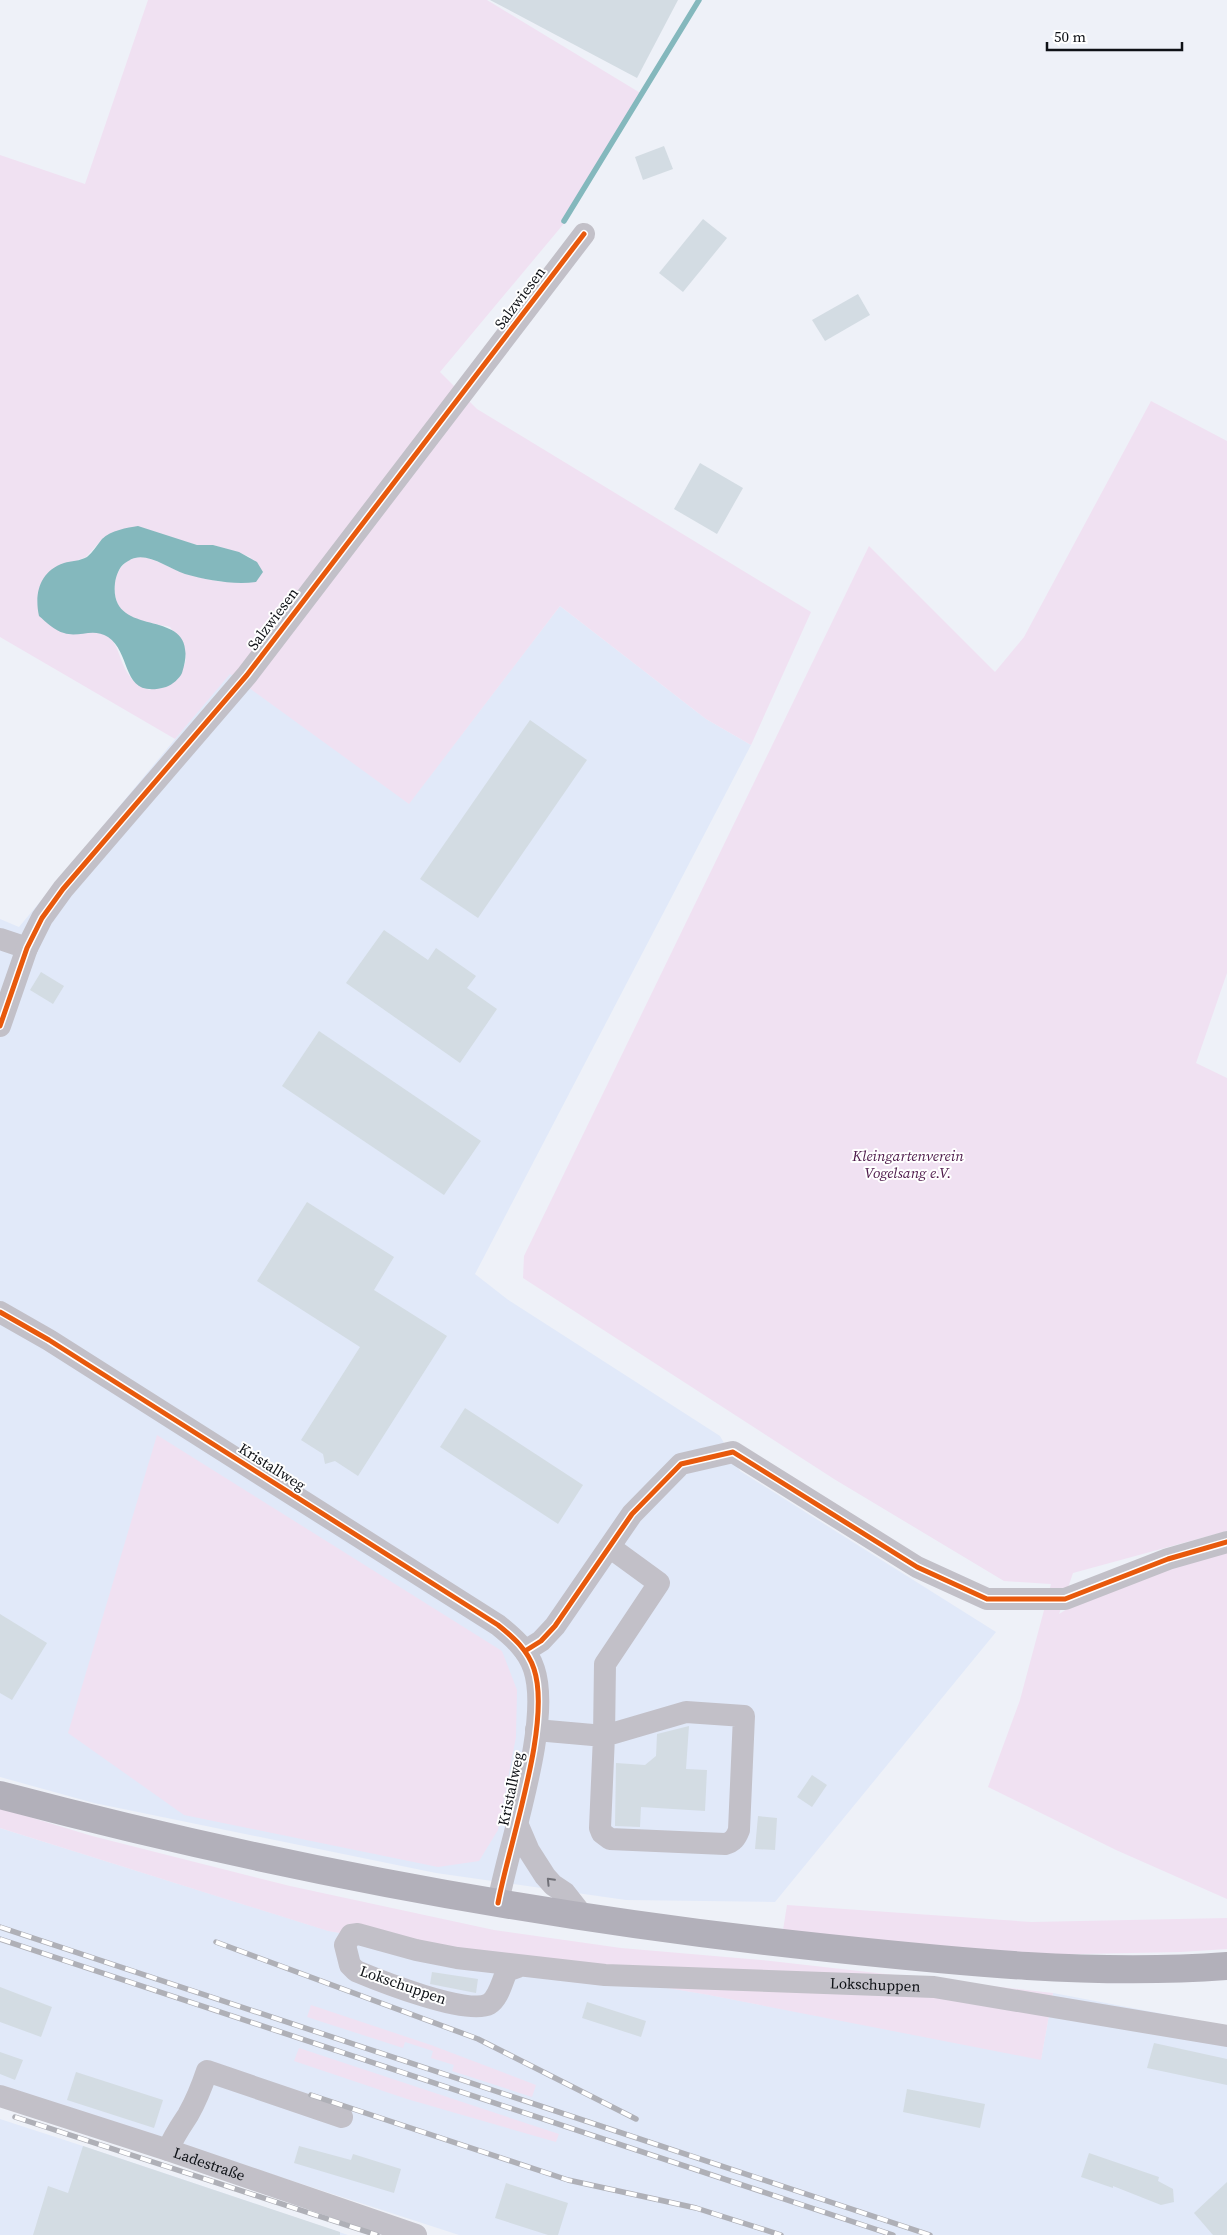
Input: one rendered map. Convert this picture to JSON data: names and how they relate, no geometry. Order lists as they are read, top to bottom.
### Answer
{
  "streets": {
    "street": [
      "Salzwiesen",
      "Kristallweg",
      "Lokschuppen",
      "Ladestraße"
    ]
  },
  "parks": ["Kleingartenverein Vogelsang e.V."],
  "scale_bar": "50 m"
}
